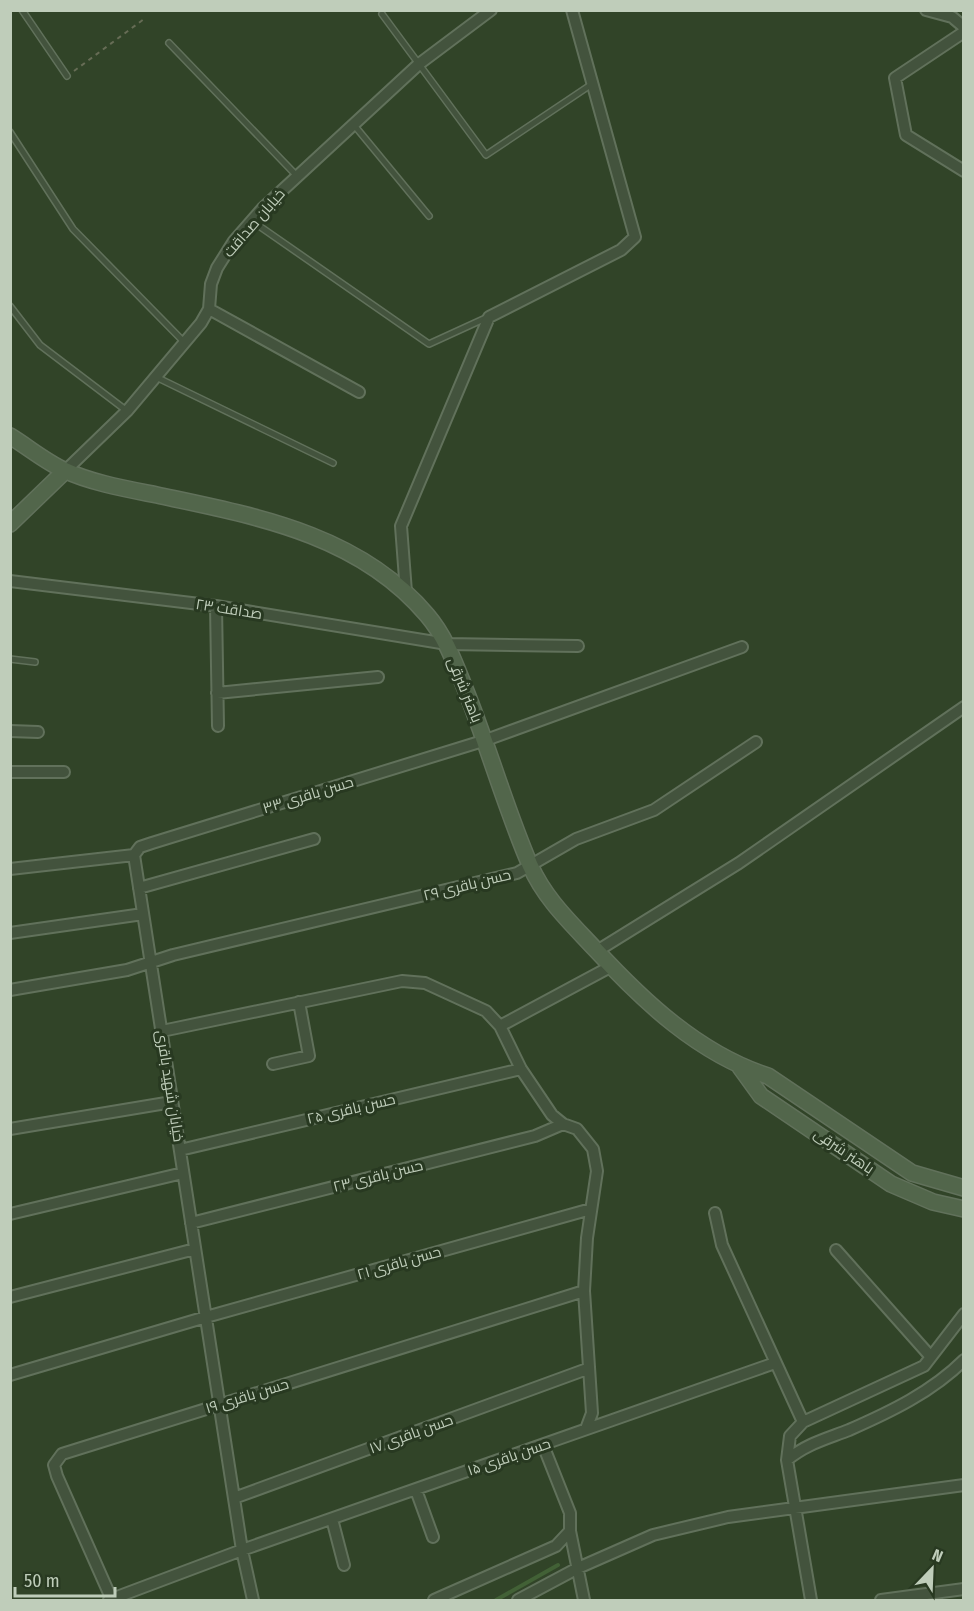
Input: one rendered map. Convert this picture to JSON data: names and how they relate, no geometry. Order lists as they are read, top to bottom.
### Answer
{
  "streets": {
    "street": [
      "خیابان صداقت",
      "صداقت ۲۳",
      "باهنر شرقی",
      "حسن باقری ۳۳",
      "حسن باقری ۲۹",
      "خیابان شهید باقری",
      "حسن باقری ۲۵",
      "حسن باقری ۲۳",
      "حسن باقری ۲۱",
      "حسن باقری ۱۹",
      "حسن باقری ۱۷",
      "حسن باقری ۱۵"
    ]
  },
  "crossings": [
    ["خیابان صداقت", "باهنر شرقی"],
    ["صداقت ۲۳", "باهنر شرقی"],
    ["باهنر شرقی", "حسن باقری ۳۳"],
    ["باهنر شرقی", "حسن باقری ۲۹"],
    ["حسن باقری ۳۳", "خیابان شهید باقری"],
    ["حسن باقری ۲۹", "خیابان شهید باقری"],
    ["خیابان شهید باقری", "حسن باقری ۲۵"],
    ["خیابان شهید باقری", "حسن باقری ۲۳"],
    ["خیابان شهید باقری", "حسن باقری ۲۱"],
    ["خیابان شهید باقری", "حسن باقری ۱۹"],
    ["خیابان شهید باقری", "حسن باقری ۱۷"],
    ["خیابان شهید باقری", "حسن باقری ۱۵"],
    ["حسن باقری ۱۹", "حسن باقری ۱۵"]
  ],
  "scale_bar": "50 m",
  "north": "top right"
}
